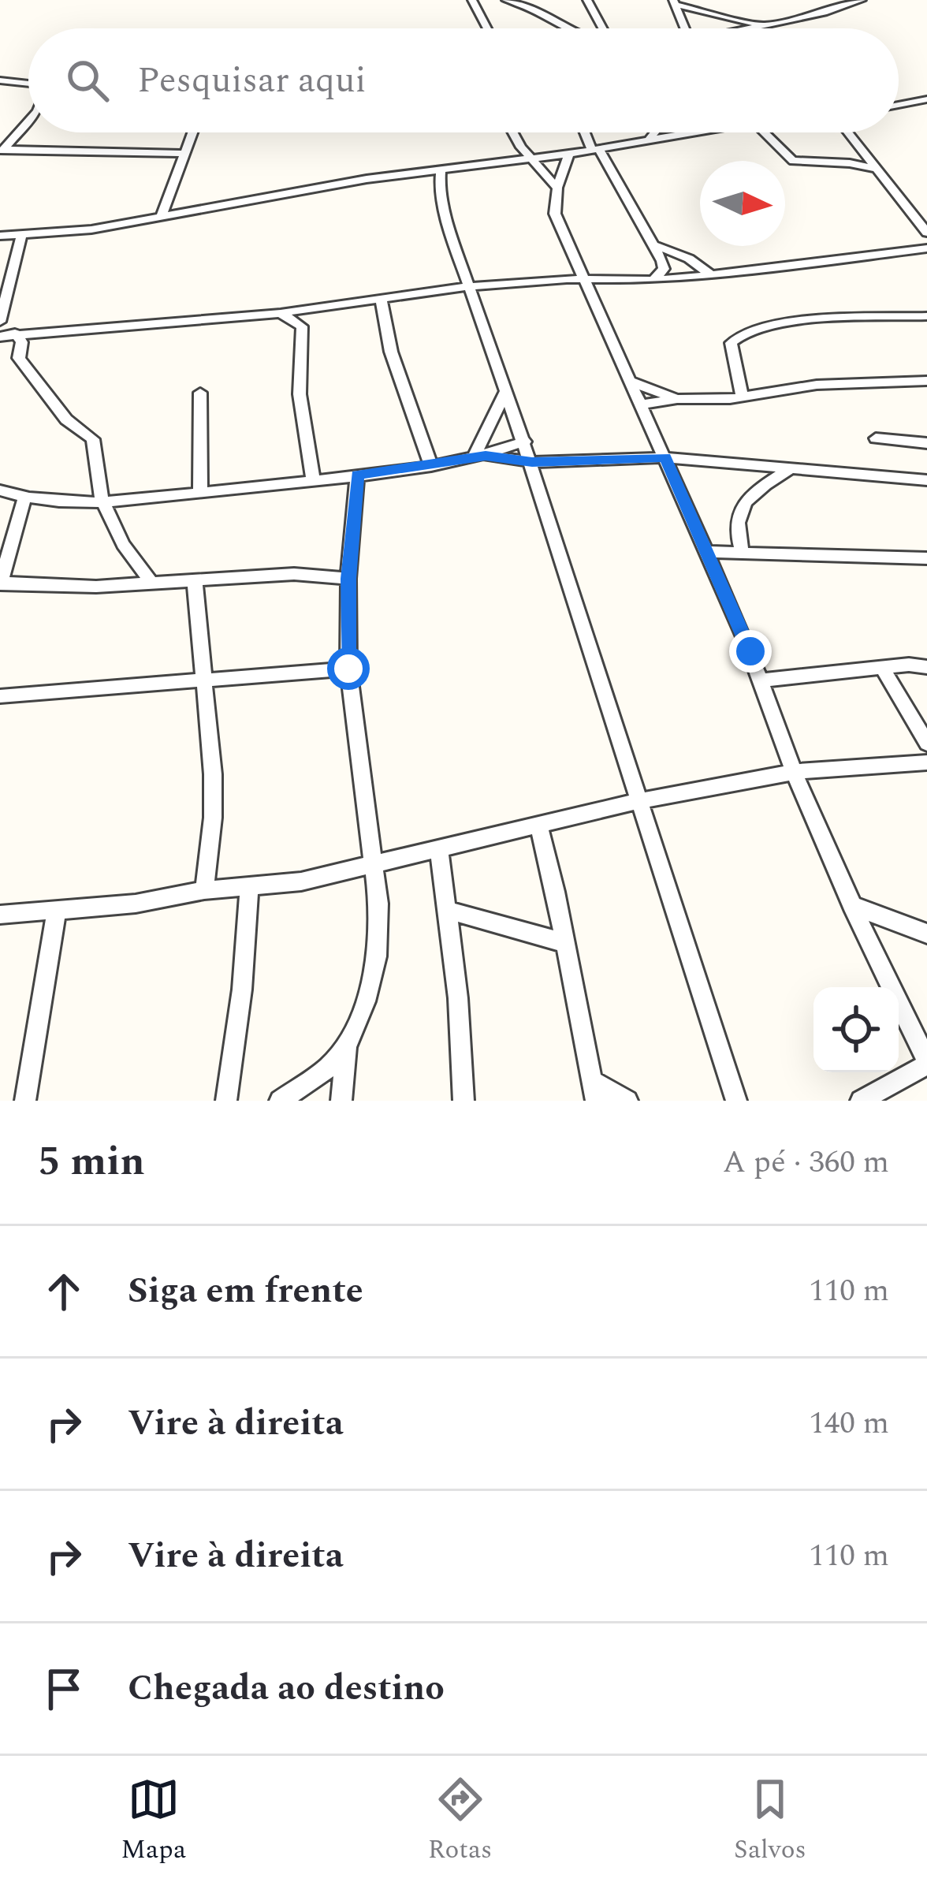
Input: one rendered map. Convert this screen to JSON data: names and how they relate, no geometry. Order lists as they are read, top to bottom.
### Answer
{
  "north": "right",
  "page": {
    "search": "Pesquisar aqui",
    "heading": ["5 min", "A pé · 360 m"],
    "list": [
      ["Siga em frente", "110 m"],
      ["Vire à direita", "140 m"],
      ["Vire à direita", "110 m"],
      "Chegada ao destino"
    ],
    "nav": ["Mapa", "Rotas", "Salvos"]
  }
}
